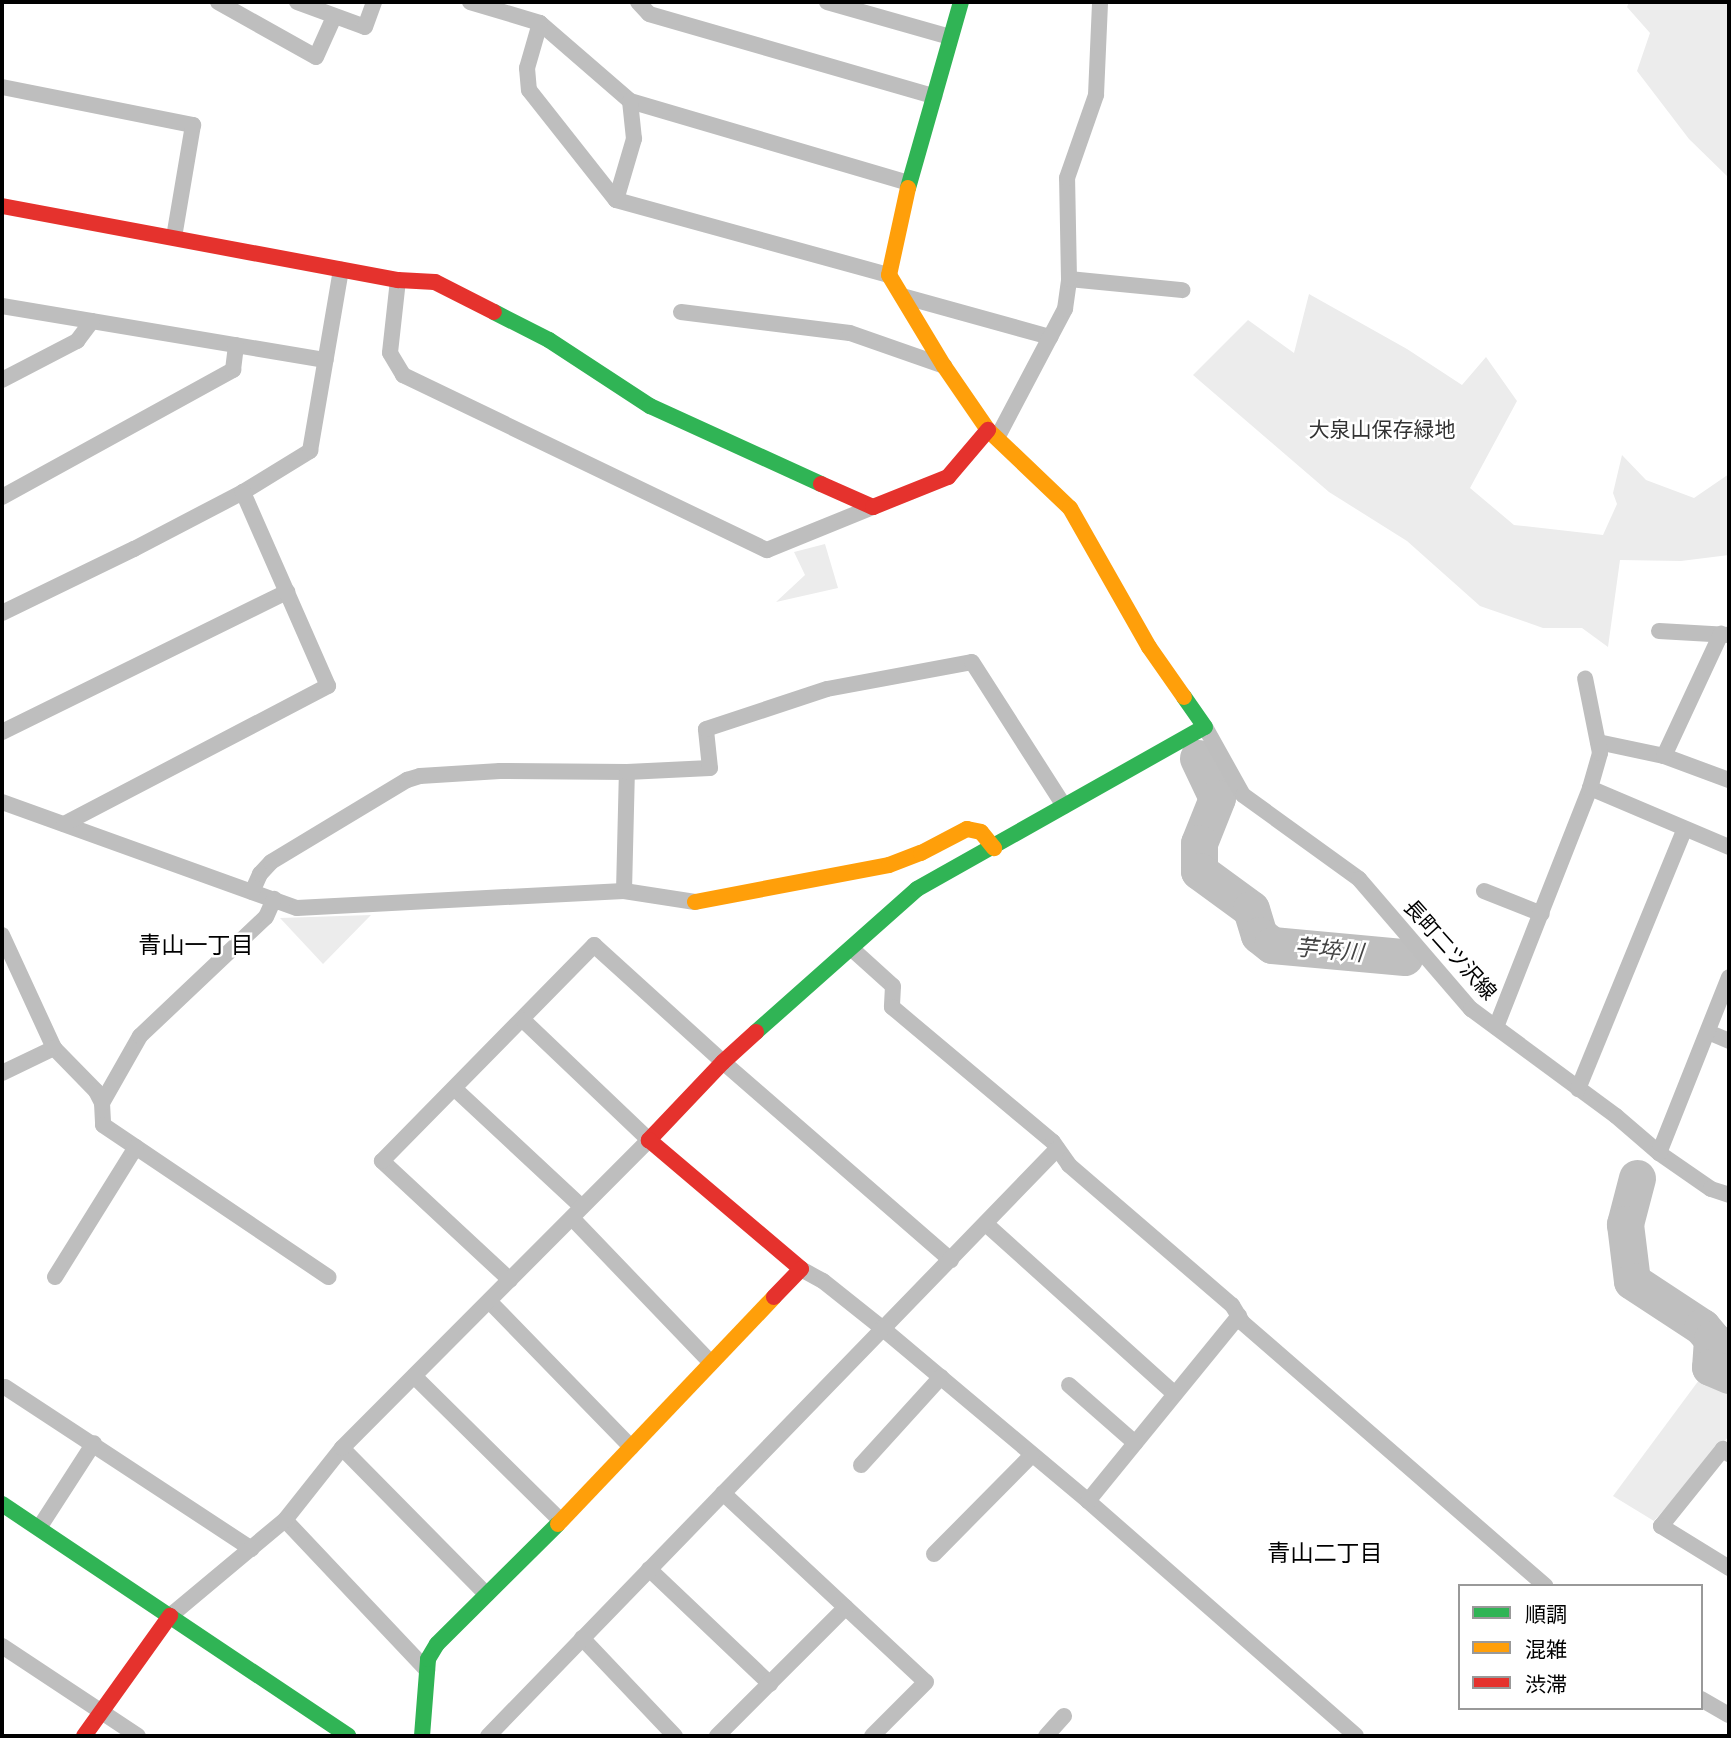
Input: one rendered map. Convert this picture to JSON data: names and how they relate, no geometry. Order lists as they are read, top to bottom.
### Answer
{
  "streets": {
    "street": ["長町二ツ沢線"]
  },
  "districts": ["青山一丁目", "青山二丁目"],
  "water": ["芋埣川"],
  "parks": ["大泉山保存緑地"],
  "legend": ["順調", "混雑", "渋滞"]
}
